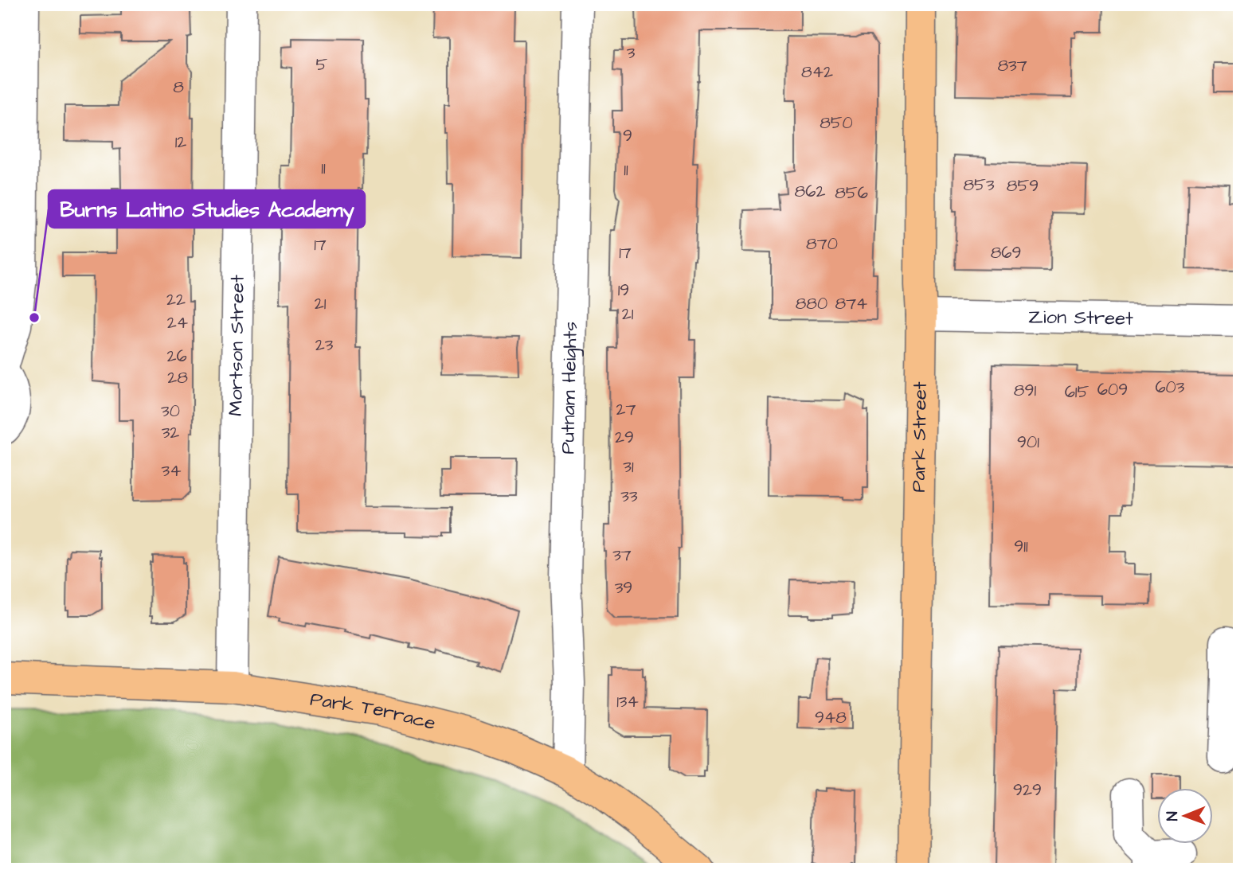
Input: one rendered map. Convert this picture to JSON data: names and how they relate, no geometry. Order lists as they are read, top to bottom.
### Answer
{
  "streets": {
    "main road": ["Park Street", "Park Terrace"],
    "street": ["Zion Street", "Mortson Street", "Putnam Heights"]
  },
  "crossings": [
    ["Zion Street", "Park Street"],
    ["Mortson Street", "Park Terrace"],
    ["Putnam Heights", "Park Terrace"]
  ],
  "places": ["Burns Latino Studies Academy"],
  "house_numbers": [
    "3",
    "5",
    "837",
    "842",
    "8",
    "850",
    "9",
    "12",
    "11",
    "11",
    "853",
    "859",
    "862",
    "856",
    "870",
    "17",
    "17",
    "869",
    "19",
    "22",
    "21",
    "880",
    "874",
    "21",
    "24",
    "23",
    "26",
    "28",
    "603",
    "609",
    "891",
    "615",
    "27",
    "30",
    "32",
    "29",
    "901",
    "31",
    "34",
    "33",
    "911",
    "37",
    "39",
    "134",
    "948",
    "929"
  ],
  "north": "left"
}
